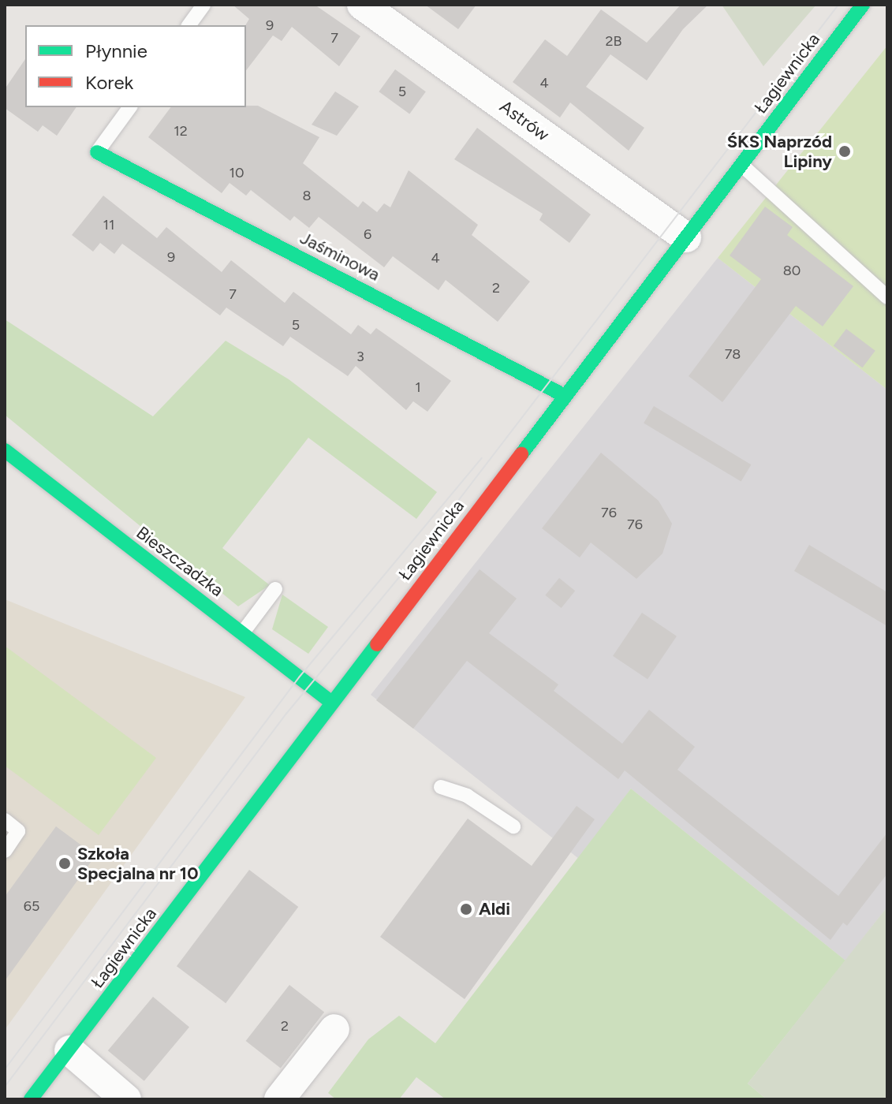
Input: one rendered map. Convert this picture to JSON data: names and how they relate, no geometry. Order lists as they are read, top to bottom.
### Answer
{
  "streets": {
    "street": [
      "Łagiewnicka",
      "Astrów",
      "Jaśminowa",
      "Bieszczadzka"
    ]
  },
  "crossings": [
    ["Łagiewnicka", "Astrów"],
    ["Łagiewnicka", "Jaśminowa"],
    ["Łagiewnicka", "Bieszczadzka"]
  ],
  "places": ["ŚKS Naprzód Lipiny", "Szkoła Specjalna nr 10", "Aldi"],
  "house_numbers": [
    "9",
    "7",
    "2B",
    "4",
    "5",
    "12",
    "10",
    "8",
    "11",
    "6",
    "9",
    "4",
    "80",
    "2",
    "7",
    "5",
    "78",
    "3",
    "1",
    "76",
    "76",
    "65",
    "2"
  ],
  "legend": ["Płynnie", "Korek"]
}
